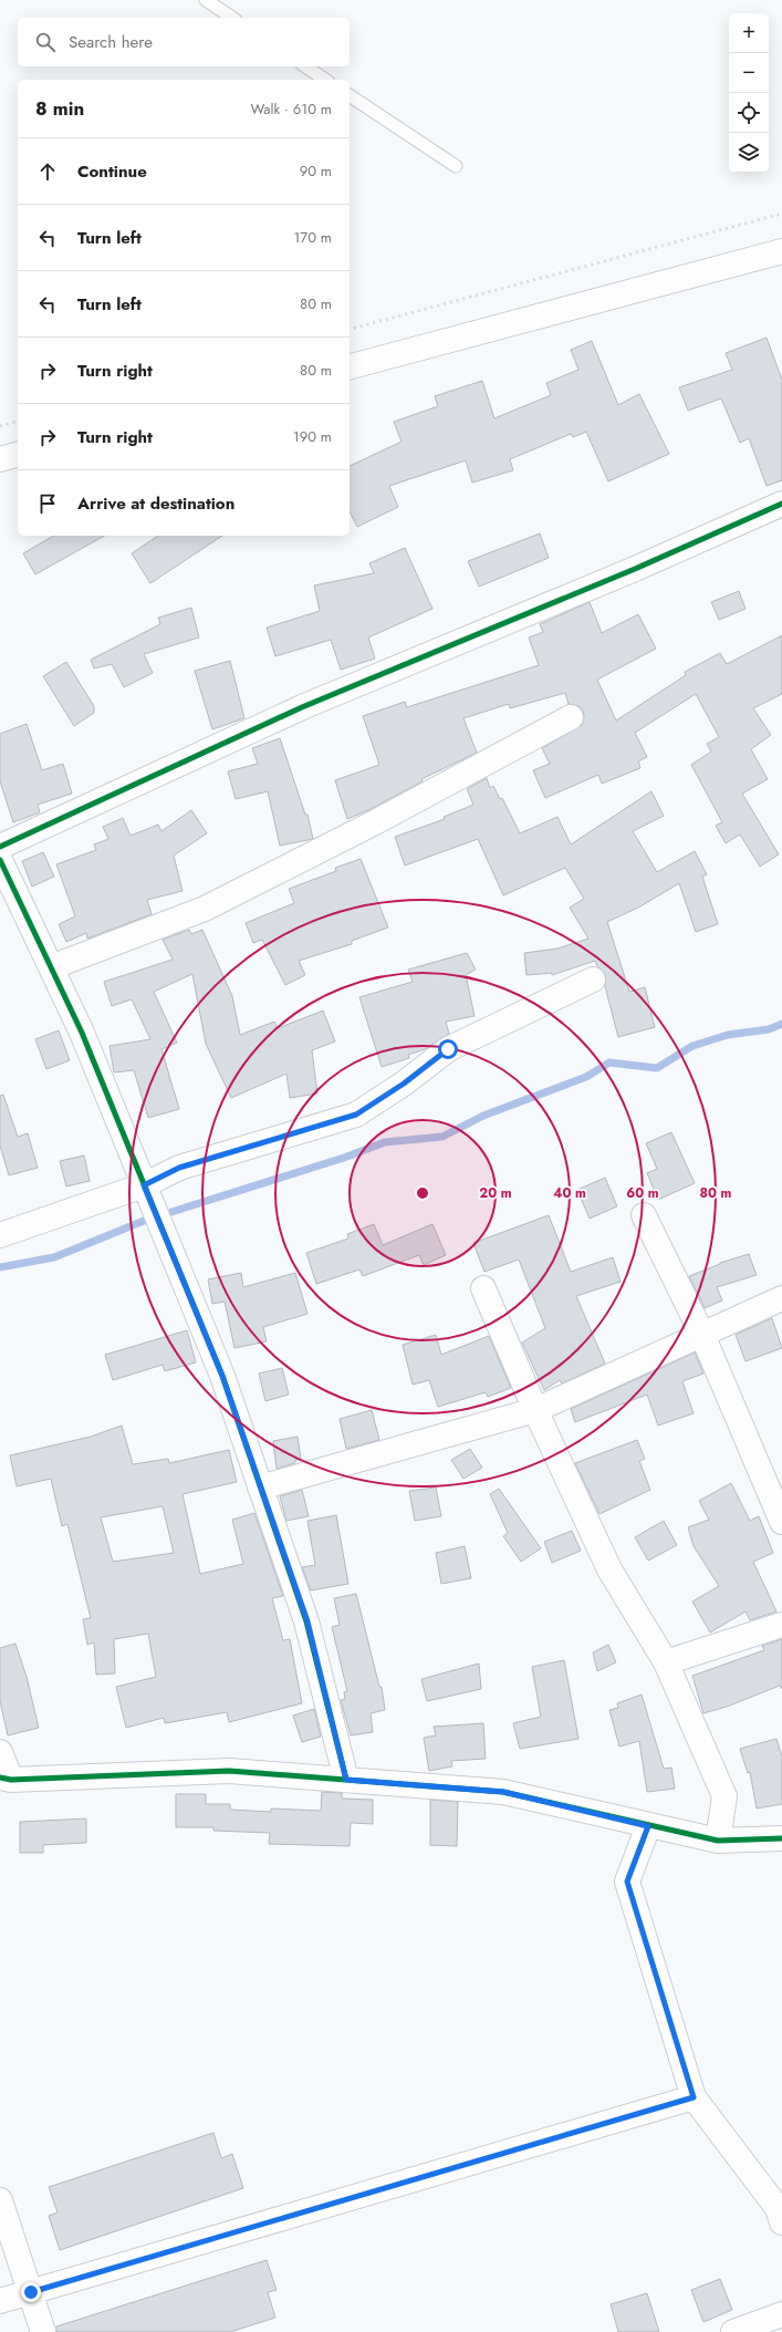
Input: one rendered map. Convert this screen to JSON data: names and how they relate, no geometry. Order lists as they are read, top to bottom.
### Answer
{
  "page": {
    "map_buttons": ["+", "−"],
    "search": "Search here",
    "heading": ["8 min", "Walk · 610 m"],
    "list": [
      ["Continue", "90 m"],
      ["Turn left", "170 m"],
      ["Turn left", "80 m"],
      ["Turn right", "80 m"],
      ["Turn right", "190 m"],
      "Arrive at destination"
    ]
  },
  "rings": [
    "20 m",
    "40 m",
    "60 m",
    "80 m"
  ]
}
